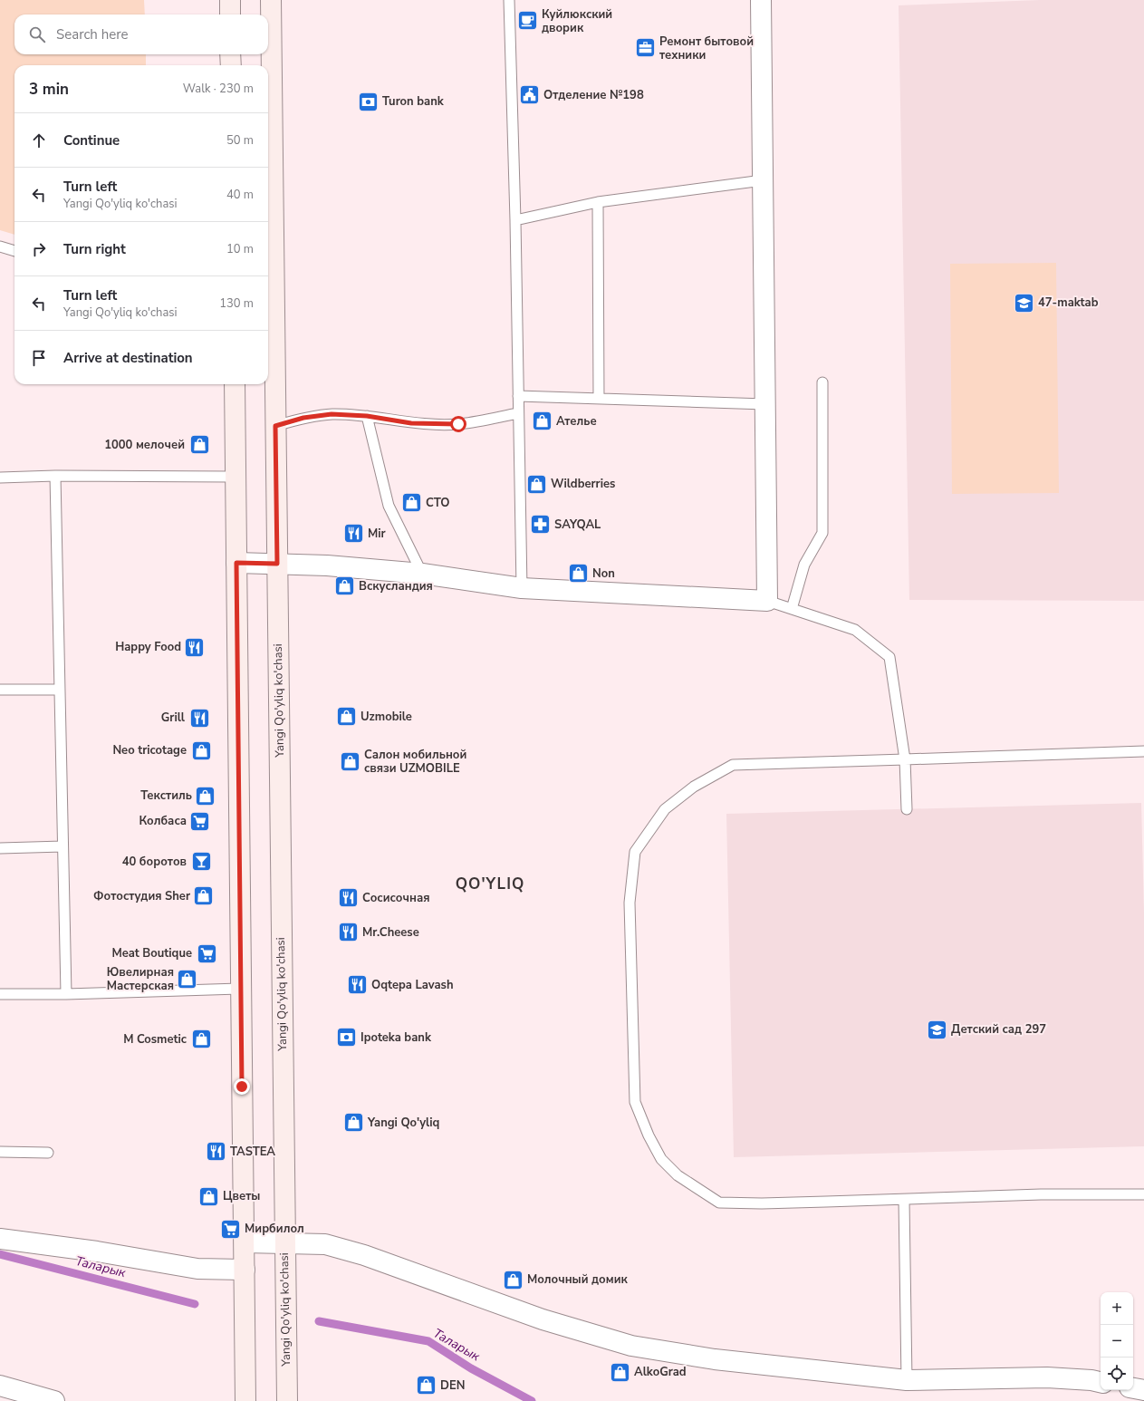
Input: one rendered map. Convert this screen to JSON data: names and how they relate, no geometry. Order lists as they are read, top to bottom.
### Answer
{
  "streets": {
    "main road": ["Yangi Qo'yliq ko'chasi"]
  },
  "districts": ["QO'YLIQ"],
  "water": ["Таларык"],
  "places": {
    "cafe": ["Куйлюкский дворик"],
    "office": ["Ремонт бытовой техники"],
    "public building": ["Отделение №198"],
    "bank": ["Turon bank", "Ipoteka bank"],
    "school or university": ["47-maktab", "Детский сад 297"],
    "shop": [
      "Ателье",
      "1000 мелочей",
      "Wildberries",
      "CTO",
      "Non",
      "Вскусландия",
      "Uzmobile",
      "Neo tricotage",
      "Салон мобильной связи UZMOBILE",
      "Текстиль",
      "Фотостудия Sher",
      "Ювелирная Мастерская",
      "M Cosmetic",
      "Yangi Qo'yliq",
      "Цветы",
      "Молочный домик",
      "AlkoGrad",
      "DEN"
    ],
    "pharmacy": ["SAYQAL"],
    "restaurant": [
      "Mir",
      "Happy Food",
      "Grill",
      "Сосисочная",
      "Mr.Cheese",
      "Oqtepa Lavash",
      "TASTEA"
    ],
    "supermarket": ["Колбаса", "Meat Boutique", "Мирбилол"],
    "bar": ["40 боротов"]
  },
  "page": {
    "search": "Search here",
    "heading": ["3 min", "Walk · 230 m"],
    "list": [
      ["Continue", "50 m"],
      ["Turn left", "Yangi Qo'yliq ko'chasi", "40 m"],
      ["Turn right", "10 m"],
      ["Turn left", "Yangi Qo'yliq ko'chasi", "130 m"],
      "Arrive at destination"
    ],
    "map_buttons": ["+", "−"]
  }
}
